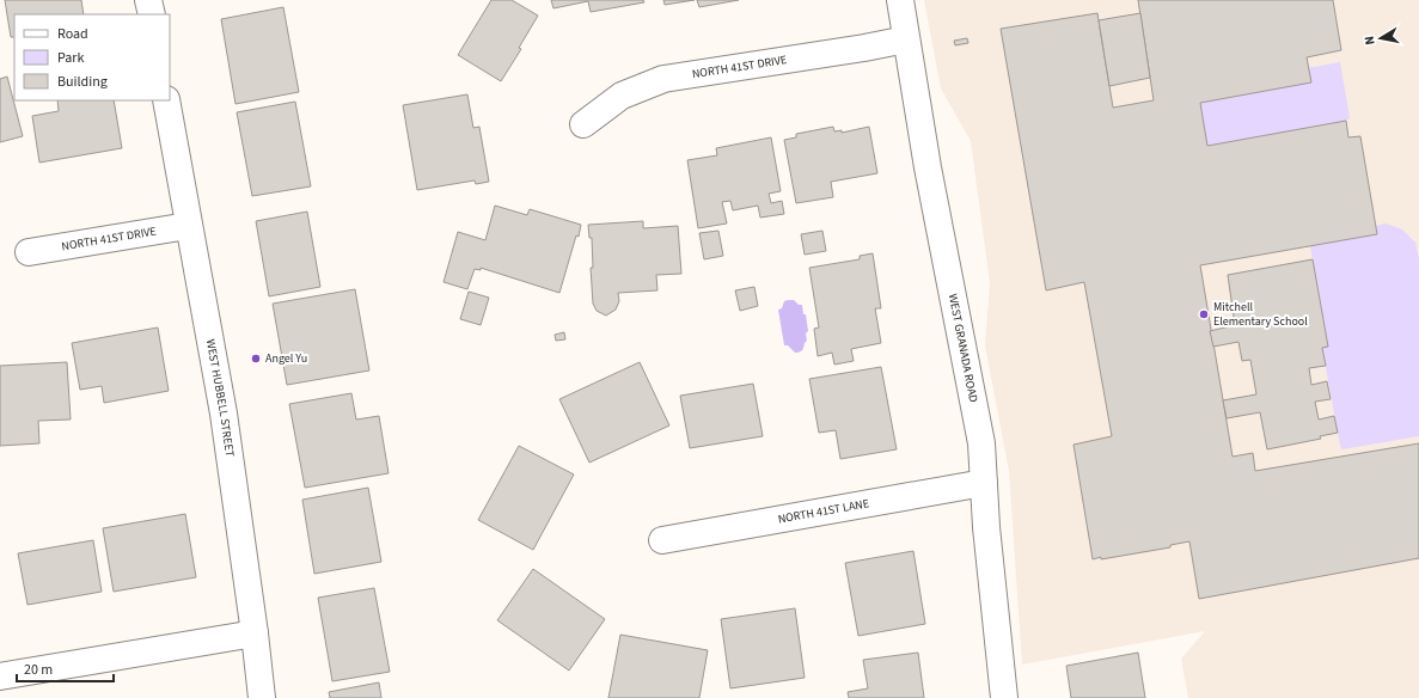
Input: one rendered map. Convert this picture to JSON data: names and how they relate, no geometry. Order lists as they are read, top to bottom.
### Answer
{
  "streets": {
    "street": [
      "NORTH 41ST DRIVE",
      "WEST GRANADA ROAD",
      "WEST HUBBELL STREET",
      "NORTH 41ST LANE"
    ]
  },
  "crossings": [
    ["NORTH 41ST DRIVE", "WEST GRANADA ROAD"],
    ["NORTH 41ST DRIVE", "WEST HUBBELL STREET"],
    ["WEST GRANADA ROAD", "NORTH 41ST LANE"]
  ],
  "places": ["Mitchell Elementary School", "Angel Yu"],
  "legend": ["Road", "Park", "Building"],
  "scale_bar": "20 m",
  "north": "left"
}
